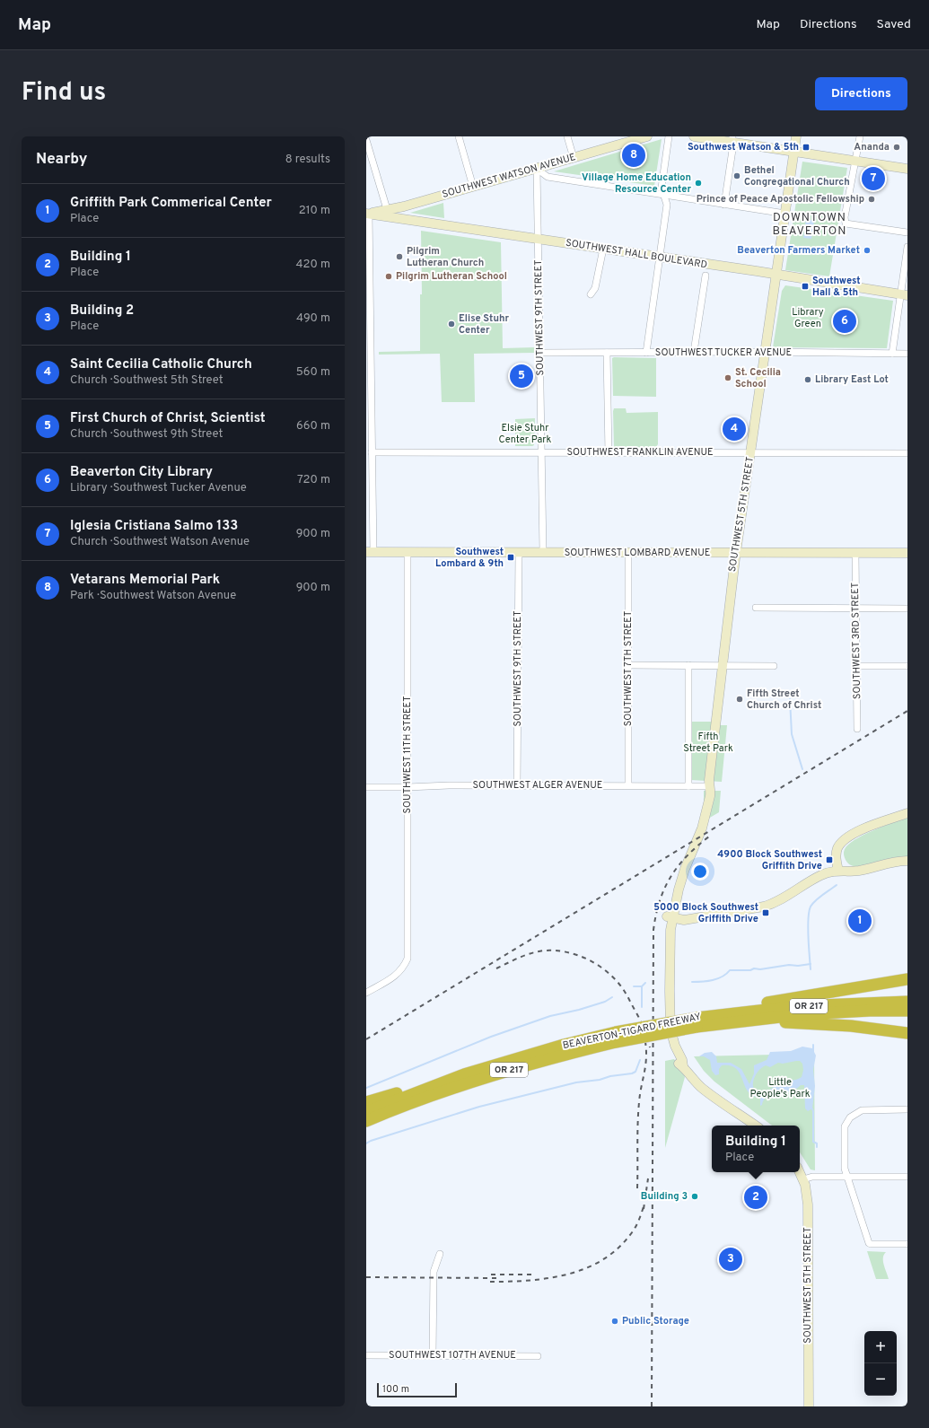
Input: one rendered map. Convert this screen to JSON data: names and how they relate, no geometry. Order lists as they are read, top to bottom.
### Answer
{
  "streets": {
    "highway": ["OR 217", "BEAVERTON-TIGARD FREEWAY"],
    "street": [
      "SOUTHWEST WATSON AVENUE",
      "SOUTHWEST HALL BOULEVARD",
      "SOUTHWEST 9TH STREET",
      "SOUTHWEST TUCKER AVENUE",
      "SOUTHWEST FRANKLIN AVENUE",
      "SOUTHWEST 5TH STREET",
      "SOUTHWEST LOMBARD AVENUE",
      "SOUTHWEST 3RD STREET",
      "SOUTHWEST 7TH STREET",
      "SOUTHWEST 11TH STREET",
      "SOUTHWEST ALGER AVENUE",
      "SOUTHWEST 107TH AVENUE"
    ]
  },
  "crossings": [
    ["SOUTHWEST WATSON AVENUE", "SOUTHWEST HALL BOULEVARD"],
    ["SOUTHWEST WATSON AVENUE", "SOUTHWEST 9TH STREET"],
    ["SOUTHWEST HALL BOULEVARD", "SOUTHWEST 9TH STREET"],
    ["SOUTHWEST HALL BOULEVARD", "SOUTHWEST 5TH STREET"],
    ["SOUTHWEST 9TH STREET", "SOUTHWEST TUCKER AVENUE"],
    ["SOUTHWEST 9TH STREET", "SOUTHWEST FRANKLIN AVENUE"],
    ["SOUTHWEST 9TH STREET", "SOUTHWEST LOMBARD AVENUE"],
    ["SOUTHWEST 9TH STREET", "SOUTHWEST ALGER AVENUE"],
    ["SOUTHWEST TUCKER AVENUE", "SOUTHWEST 5TH STREET"],
    ["SOUTHWEST FRANKLIN AVENUE", "SOUTHWEST 5TH STREET"],
    ["SOUTHWEST 5TH STREET", "SOUTHWEST LOMBARD AVENUE"],
    ["SOUTHWEST 5TH STREET", "SOUTHWEST ALGER AVENUE"],
    ["SOUTHWEST LOMBARD AVENUE", "SOUTHWEST 3RD STREET"],
    ["SOUTHWEST LOMBARD AVENUE", "SOUTHWEST 7TH STREET"],
    ["SOUTHWEST LOMBARD AVENUE", "SOUTHWEST 11TH STREET"],
    ["SOUTHWEST 7TH STREET", "SOUTHWEST ALGER AVENUE"],
    ["SOUTHWEST 11TH STREET", "SOUTHWEST ALGER AVENUE"]
  ],
  "districts": ["DOWNTOWN BEAVERTON"],
  "parks": [
    "Library Green",
    "Elsie Stuhr Center Park",
    "Fifth Street Park",
    "Little People's Park"
  ],
  "places": {
    "transit": [
      "Southwest Watson & 5th",
      "Southwest Hall & 5th",
      "Southwest Lombard & 9th",
      "4900 Block Southwest Griffith Drive",
      "5000 Block Southwest Griffith Drive"
    ],
    "other": [
      "Ananda",
      "Bethel Congregational Church",
      "Village Home Education Resource Center",
      "Prince of Peace Apostolic Fellowship",
      "Beaverton Farmers Market",
      "Pilgrim Lutheran Church",
      "Pilgrim Lutheran School",
      "Elise Stuhr Center",
      "St. Cecilia School",
      "Library East Lot",
      "Fifth Street Church of Christ",
      "Building 3",
      "Public Storage"
    ]
  },
  "scale_bar": "100 m",
  "page": {
    "header": "Map",
    "nav": ["Map", "Directions", "Saved"],
    "title": "Find us",
    "buttons": "Directions",
    "heading": ["Nearby", "8 results"],
    "pins": [
      "8",
      "7",
      "6",
      "5",
      "4",
      "1",
      "2",
      "3"
    ],
    "list": [
      {
        "mark": "1",
        "name": "Griffith Park Commerical Center",
        "note": "Place",
        "value": "210 m"
      },
      {
        "mark": "2",
        "name": "Building 1",
        "note": "Place",
        "value": "420 m"
      },
      {
        "mark": "3",
        "name": "Building 2",
        "note": "Place",
        "value": "490 m"
      },
      {
        "mark": "4",
        "name": "Saint Cecilia Catholic Church",
        "note": "Church · Southwest 5th Street",
        "value": "560 m"
      },
      {
        "mark": "5",
        "name": "First Church of Christ, Scientist",
        "note": "Church · Southwest 9th Street",
        "value": "660 m"
      },
      {
        "mark": "6",
        "name": "Beaverton City Library",
        "note": "Library · Southwest Tucker Avenue",
        "value": "720 m"
      },
      {
        "mark": "7",
        "name": "Iglesia Cristiana Salmo 133",
        "note": "Church · Southwest Watson Avenue",
        "value": "900 m"
      },
      {
        "mark": "8",
        "name": "Vetarans Memorial Park",
        "note": "Park · Southwest Watson Avenue",
        "value": "900 m"
      }
    ],
    "popup": ["Building 1", "Place"],
    "map_buttons": ["+", "−"],
    "scale": "100 m"
  }
}
